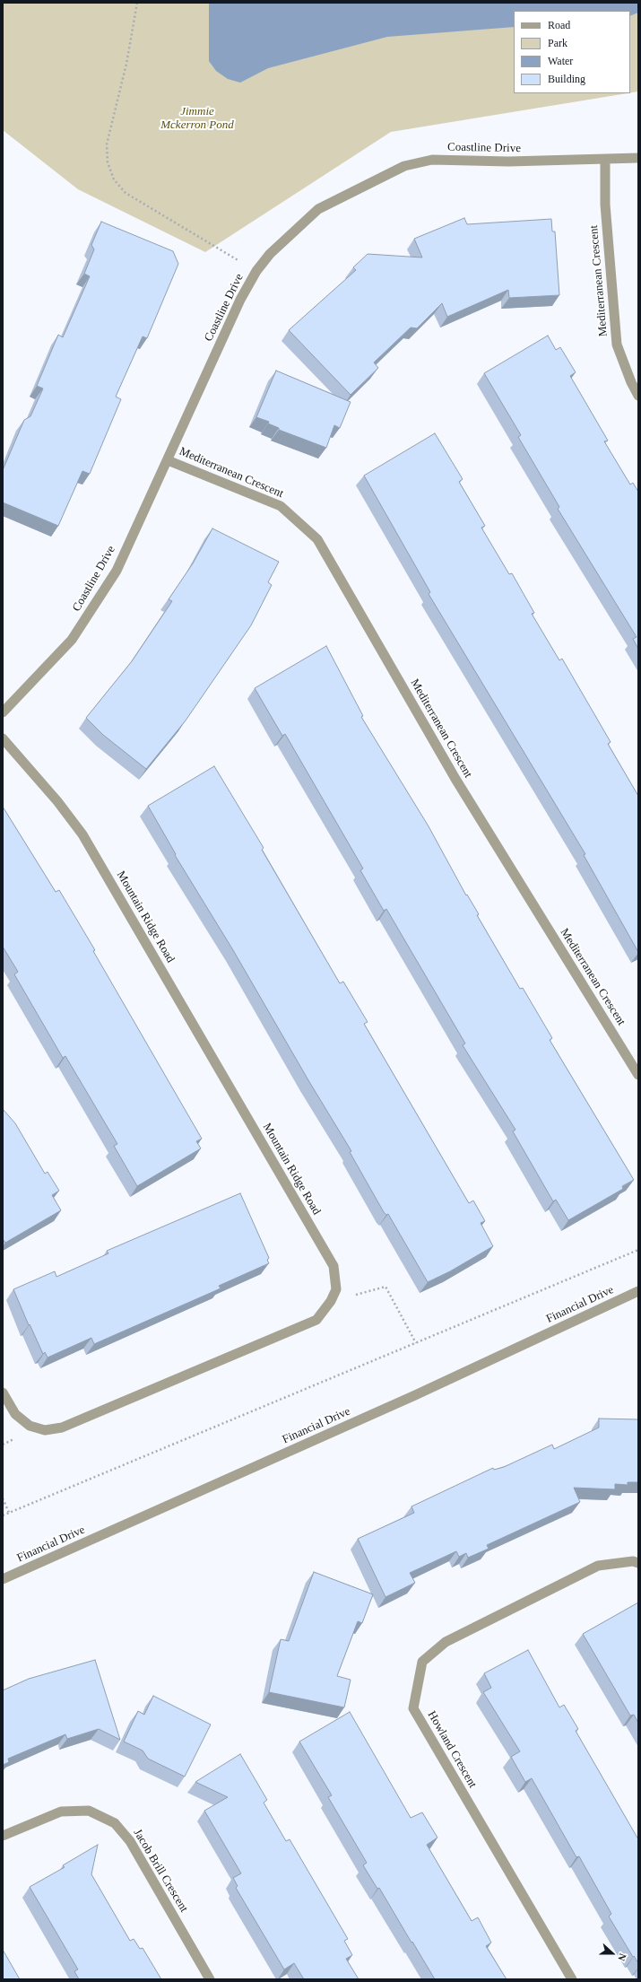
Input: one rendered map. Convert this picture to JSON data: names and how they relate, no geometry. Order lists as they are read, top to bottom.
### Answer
{
  "streets": {
    "street": [
      "Coastline Drive",
      "Mediterranean Crescent",
      "Mountain Ridge Road",
      "Financial Drive",
      "Howland Crescent",
      "Jacob Brill Crescent"
    ]
  },
  "crossings": [
    ["Coastline Drive", "Mediterranean Crescent"]
  ],
  "parks": ["Jimmie Mckerron Pond"],
  "legend": [
    "Road",
    "Park",
    "Water",
    "Building"
  ],
  "north": "right"
}
